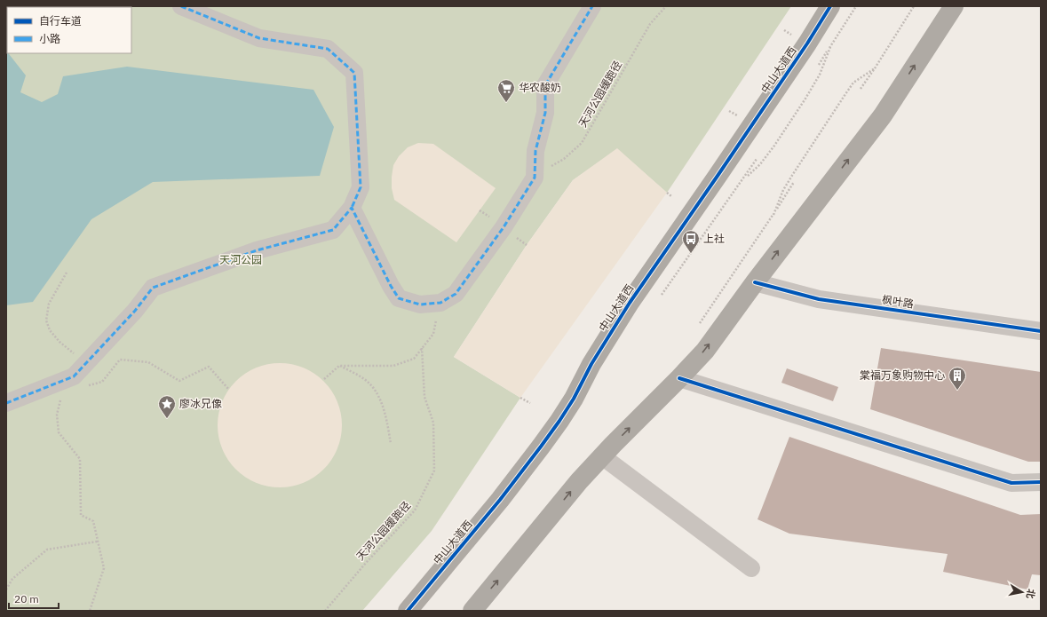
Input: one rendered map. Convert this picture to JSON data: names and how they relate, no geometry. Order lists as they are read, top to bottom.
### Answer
{
  "streets": {
    "highway": ["中山大道西"],
    "street": ["枫叶路"],
    "path": ["天河公园缓跑径"]
  },
  "parks": ["天河公园"],
  "places": {
    "supermarket": ["华农酸奶"],
    "bus stop": ["上社"],
    "building": ["棠福万象购物中心"],
    "place": ["廖冰兄像"]
  },
  "legend": ["自行车道", "小路"],
  "scale_bar": "20 m",
  "north": "right"
}
